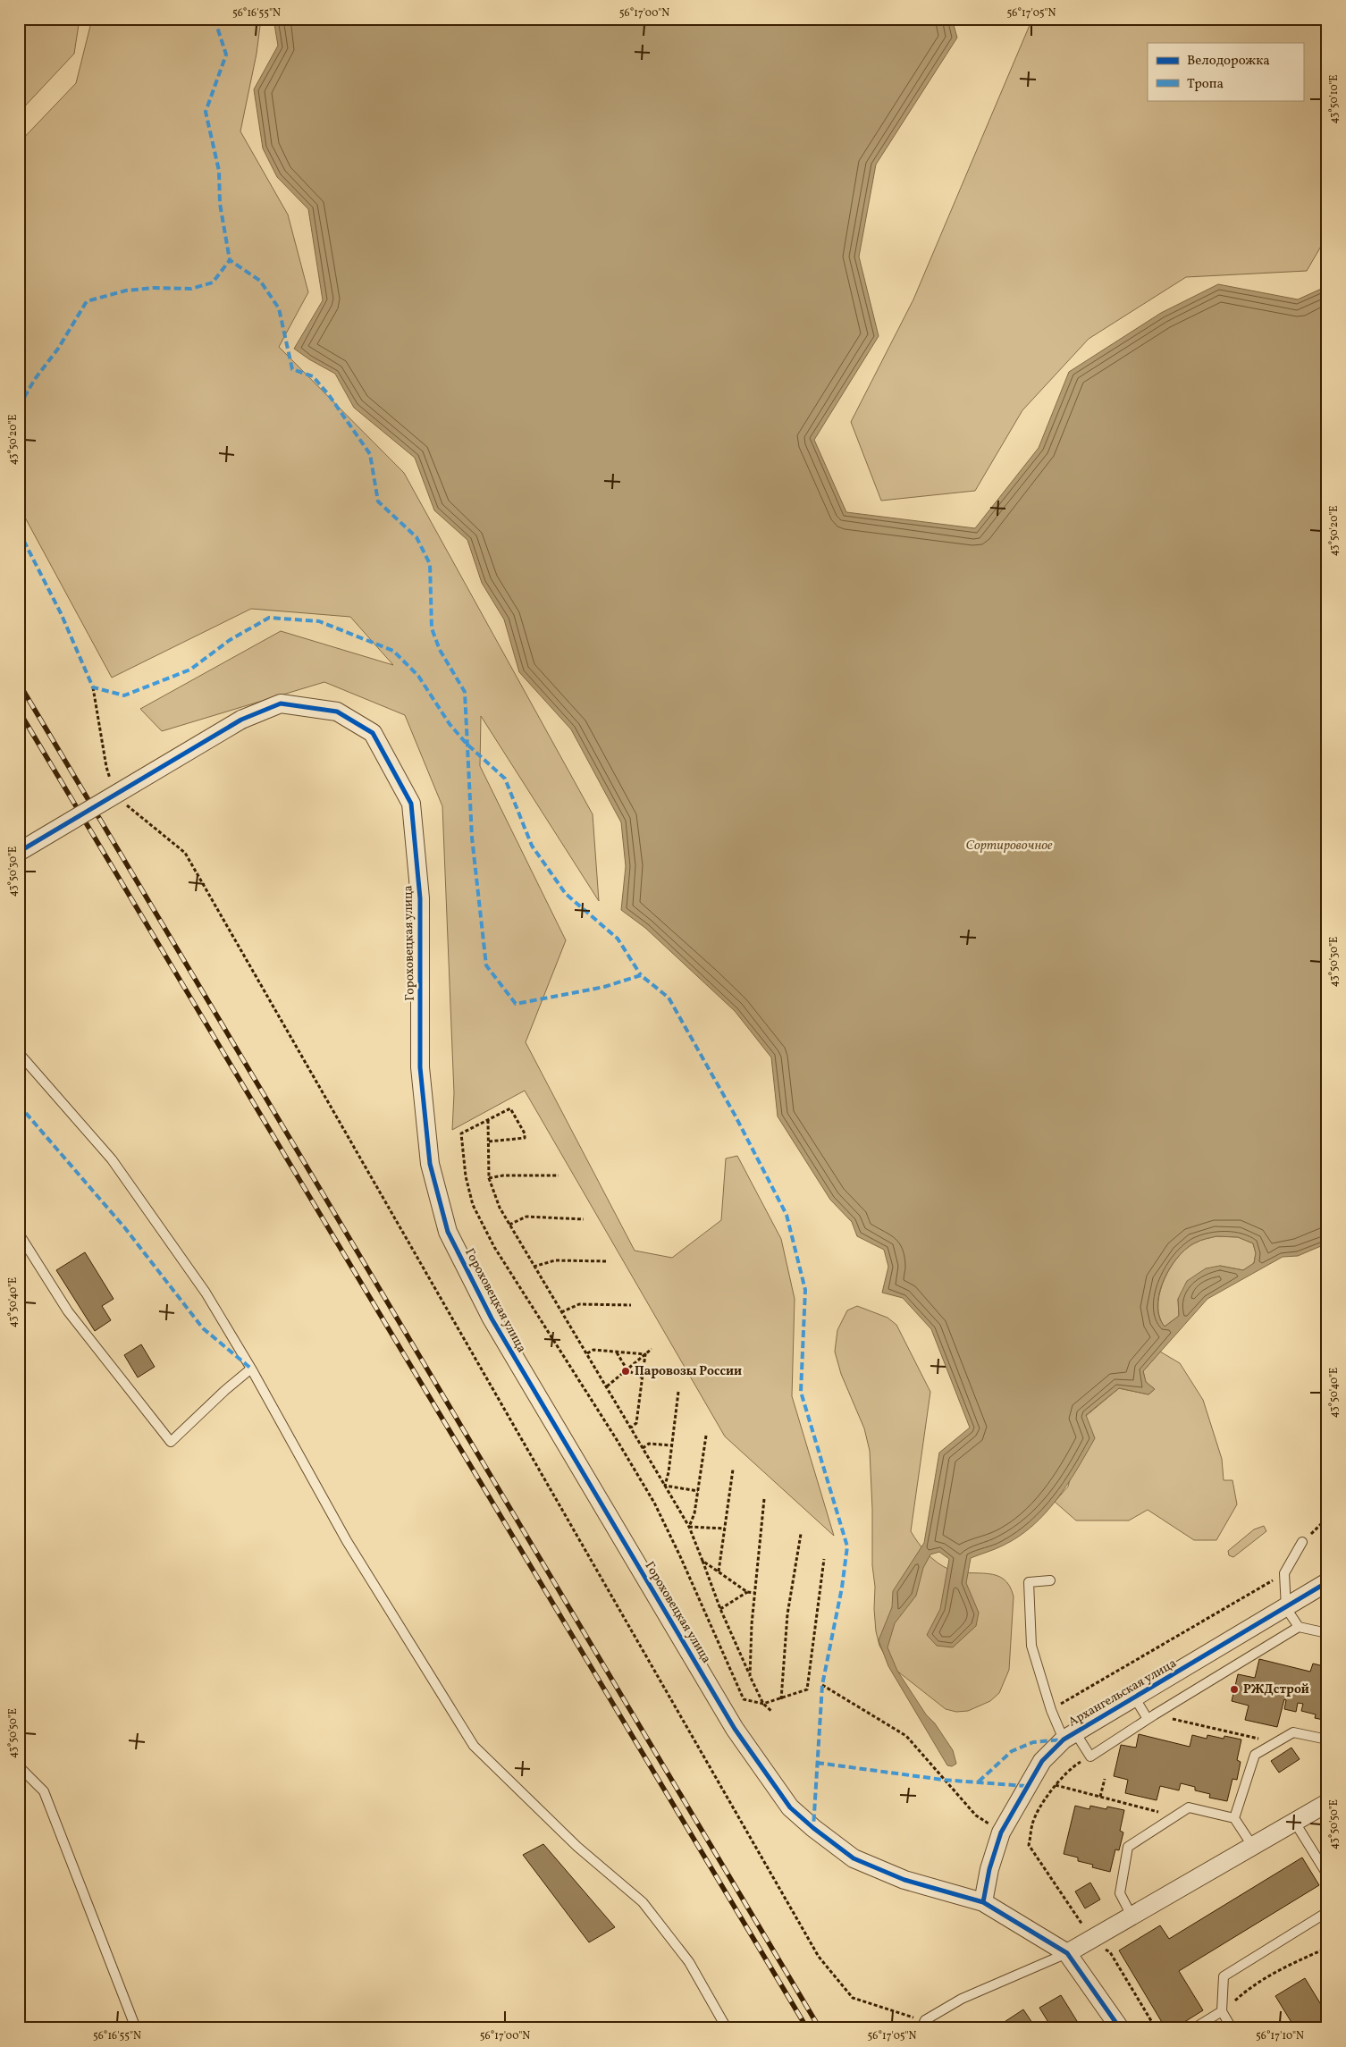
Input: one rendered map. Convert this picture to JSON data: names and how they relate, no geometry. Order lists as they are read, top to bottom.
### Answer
{
  "streets": {
    "street": ["Гороховецкая улица", "Архангельская улица"]
  },
  "crossings": [
    ["Гороховецкая улица", "Архангельская улица"]
  ],
  "water": ["Сортировочное"],
  "places": ["Паровозы России", "РЖДстрой"],
  "legend": ["Велодорожка", "Тропа"],
  "coordinates": [
    "56°16'55\"N",
    "56°17'00\"N",
    "56°17'05\"N",
    "43°50'10\"E",
    "43°50'20\"E",
    "43°50'30\"E",
    "43°50'40\"E",
    "43°50'50\"E",
    "56°17'10\"N"
  ]
}
